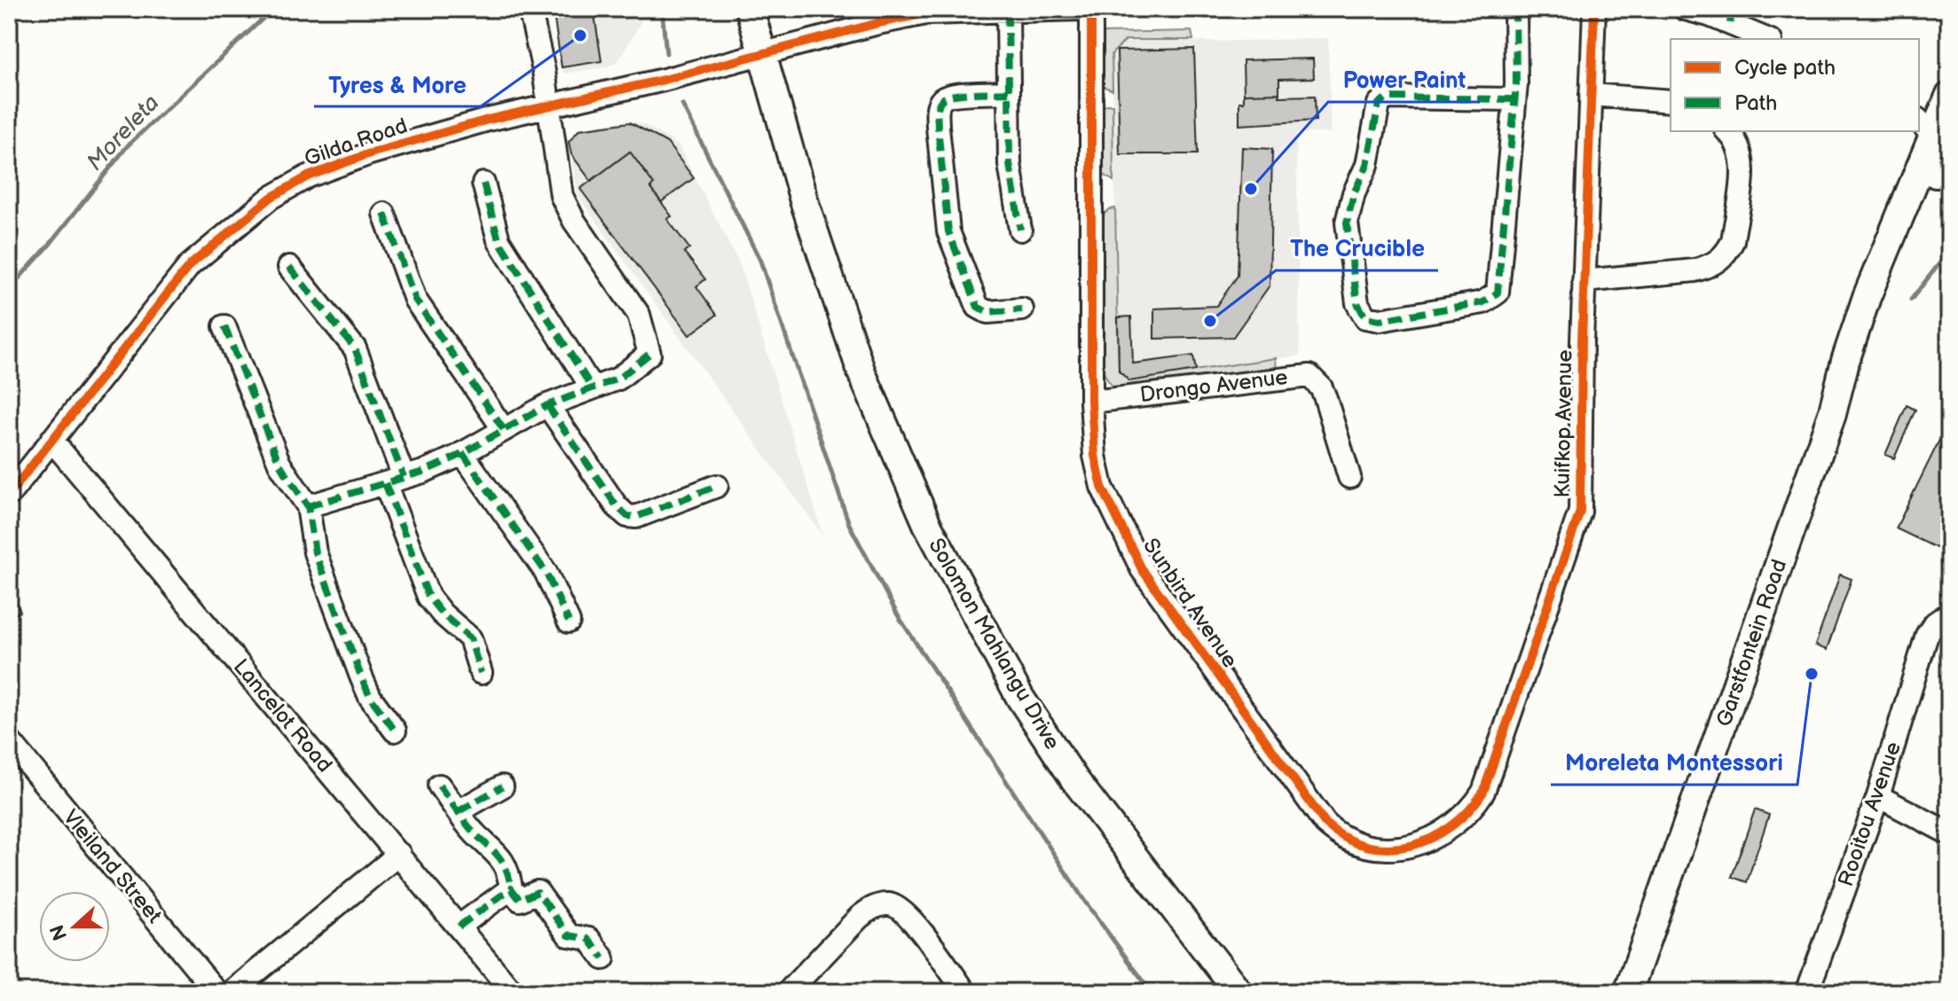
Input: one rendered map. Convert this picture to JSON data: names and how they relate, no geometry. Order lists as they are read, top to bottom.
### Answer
{
  "streets": {
    "main road": ["Garstfontein Road", "Solomon Mahlangu Drive"],
    "street": [
      "Gilda Road",
      "Drongo Avenue",
      "Kuifkop Avenue",
      "Sunbird Avenue",
      "Lancelot Road",
      "Rooitou Avenue",
      "Vleiland Street"
    ]
  },
  "crossings": [
    ["Gilda Road", "Solomon Mahlangu Drive"],
    ["Gilda Road", "Lancelot Road"],
    ["Drongo Avenue", "Sunbird Avenue"],
    ["Kuifkop Avenue", "Sunbird Avenue"]
  ],
  "water": ["Moreleta"],
  "places": [
    "Tyres & More",
    "Power Paint",
    "The Crucible",
    "Moreleta Montessori"
  ],
  "legend": ["Cycle path", "Path"],
  "north": "left"
}
